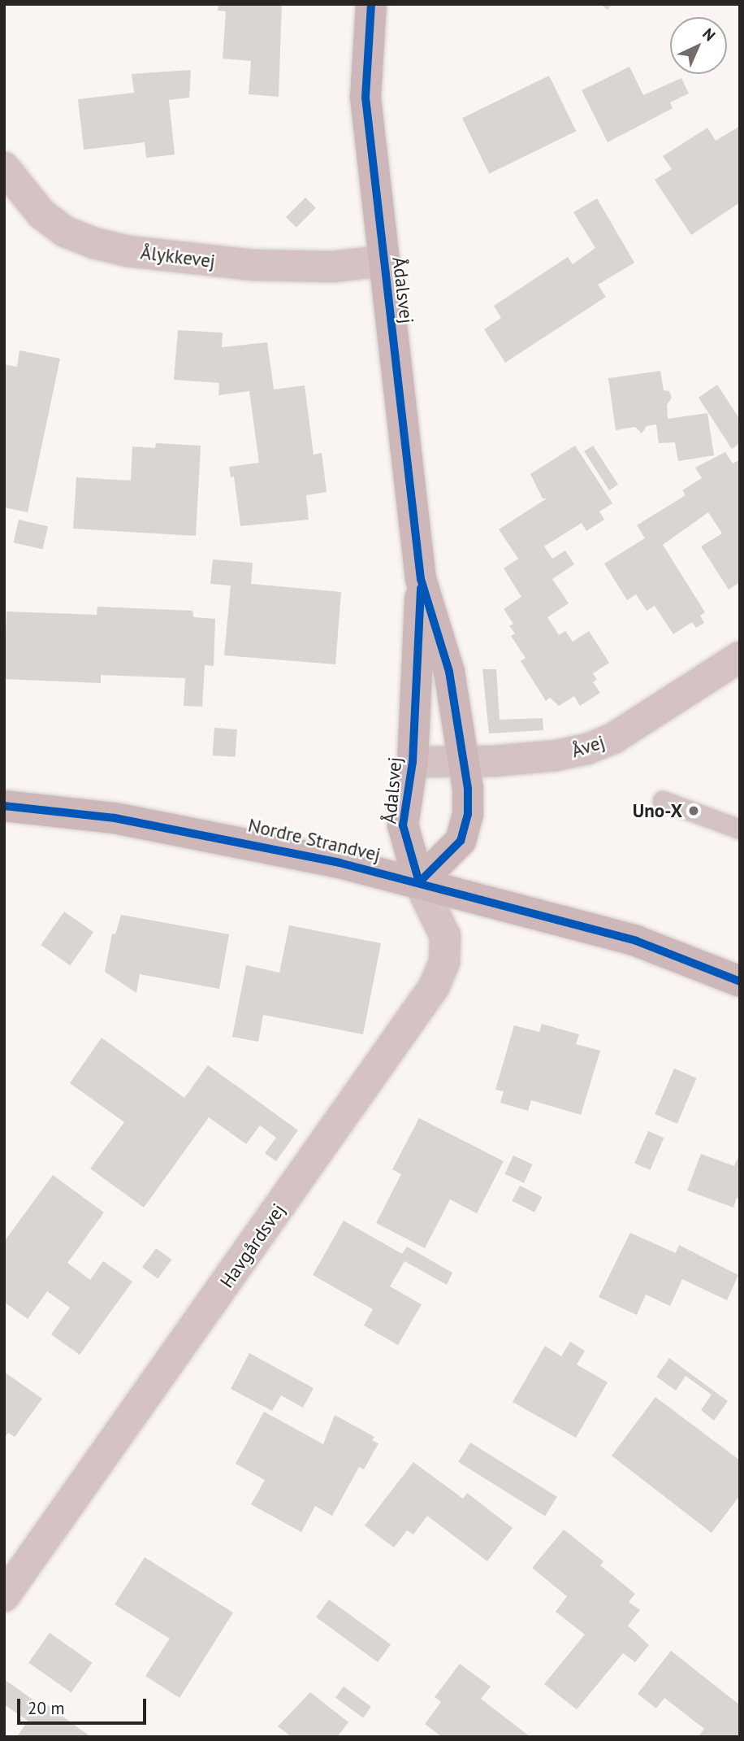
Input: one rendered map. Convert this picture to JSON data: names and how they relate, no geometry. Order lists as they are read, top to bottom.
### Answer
{
  "streets": {
    "street": [
      "Ålykkevej",
      "Ådalsvej",
      "Åvej",
      "Nordre Strandvej",
      "Havgårdsvej"
    ]
  },
  "crossings": [
    ["Ålykkevej", "Ådalsvej"],
    ["Ådalsvej", "Åvej"],
    ["Ådalsvej", "Nordre Strandvej"],
    ["Ådalsvej", "Havgårdsvej"],
    ["Nordre Strandvej", "Havgårdsvej"]
  ],
  "places": ["Uno-X"],
  "scale_bar": "20 m",
  "north": "top right"
}
